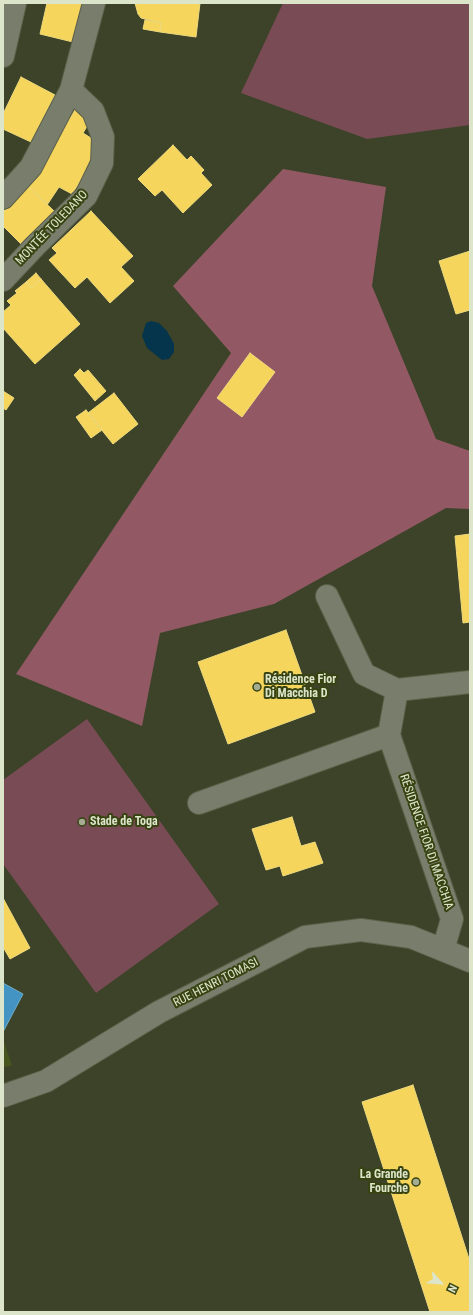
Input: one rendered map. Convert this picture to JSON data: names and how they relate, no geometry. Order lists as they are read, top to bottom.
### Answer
{
  "streets": {
    "street": ["MONTÉE TOLEDANO", "RÉSIDENCE FIOR DI MACCHIA", "RUE HENRI TOMASI"]
  },
  "crossings": [
    ["RÉSIDENCE FIOR DI MACCHIA", "RUE HENRI TOMASI"]
  ],
  "places": ["Résidence Fior Di Macchia D", "Stade de Toga", "La Grande Fourche"],
  "north": "bottom right"
}
